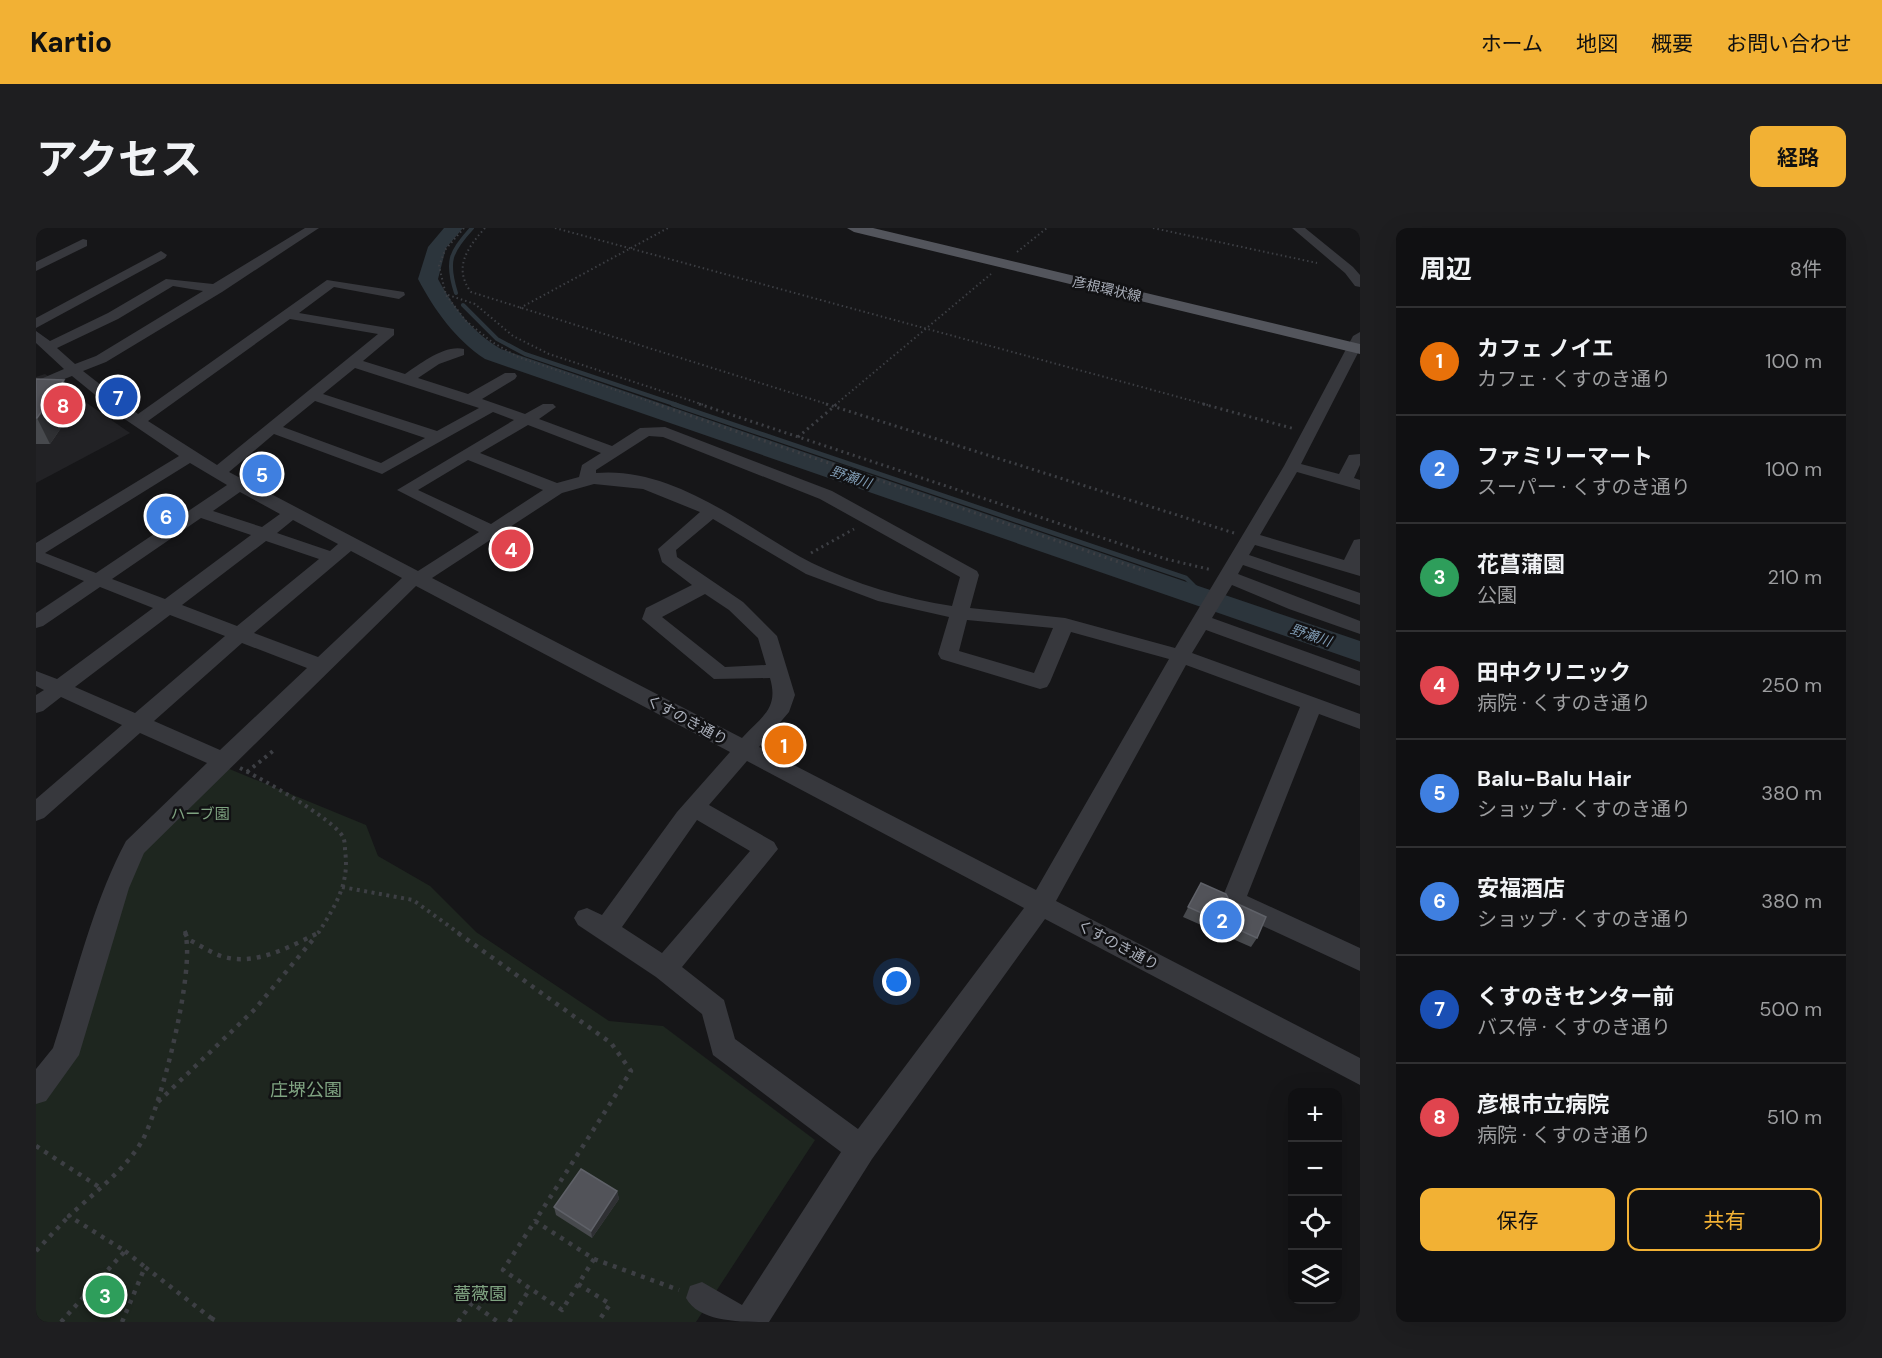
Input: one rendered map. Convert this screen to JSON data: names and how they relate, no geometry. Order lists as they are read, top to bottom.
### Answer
{
  "streets": {
    "main road": ["彦根環状線"],
    "street": ["くすのき通り"]
  },
  "water": ["野瀬川"],
  "parks": ["ハーブ園", "庄堺公園", "薔薇園"],
  "page": {
    "header": "Kartio",
    "nav": [
      "ホーム",
      "地図",
      "概要",
      "お問い合わせ"
    ],
    "title": "アクセス",
    "buttons": [
      "経路",
      ["保存", "共有"]
    ],
    "heading": ["周辺", "8件"],
    "list": [
      {
        "mark": "1",
        "name": "カフェ ノイエ",
        "note": "カフェ · くすのき通り",
        "value": "100 m"
      },
      {
        "mark": "2",
        "name": "ファミリーマート",
        "note": "スーパー · くすのき通り",
        "value": "100 m"
      },
      {
        "mark": "3",
        "name": "花菖蒲園",
        "note": "公園",
        "value": "210 m"
      },
      {
        "mark": "4",
        "name": "田中クリニック",
        "note": "病院 · くすのき通り",
        "value": "250 m"
      },
      {
        "mark": "5",
        "name": "Balu-Balu Hair",
        "note": "ショップ · くすのき通り",
        "value": "380 m"
      },
      {
        "mark": "6",
        "name": "安福酒店",
        "note": "ショップ · くすのき通り",
        "value": "380 m"
      },
      {
        "mark": "7",
        "name": "くすのきセンター前",
        "note": "バス停 · くすのき通り",
        "value": "500 m"
      },
      {
        "mark": "8",
        "name": "彦根市立病院",
        "note": "病院 · くすのき通り",
        "value": "510 m"
      }
    ],
    "pins": [
      "7",
      "8",
      "5",
      "6",
      "4",
      "1",
      "2",
      "3"
    ],
    "map_buttons": ["+", "−"]
  }
}
